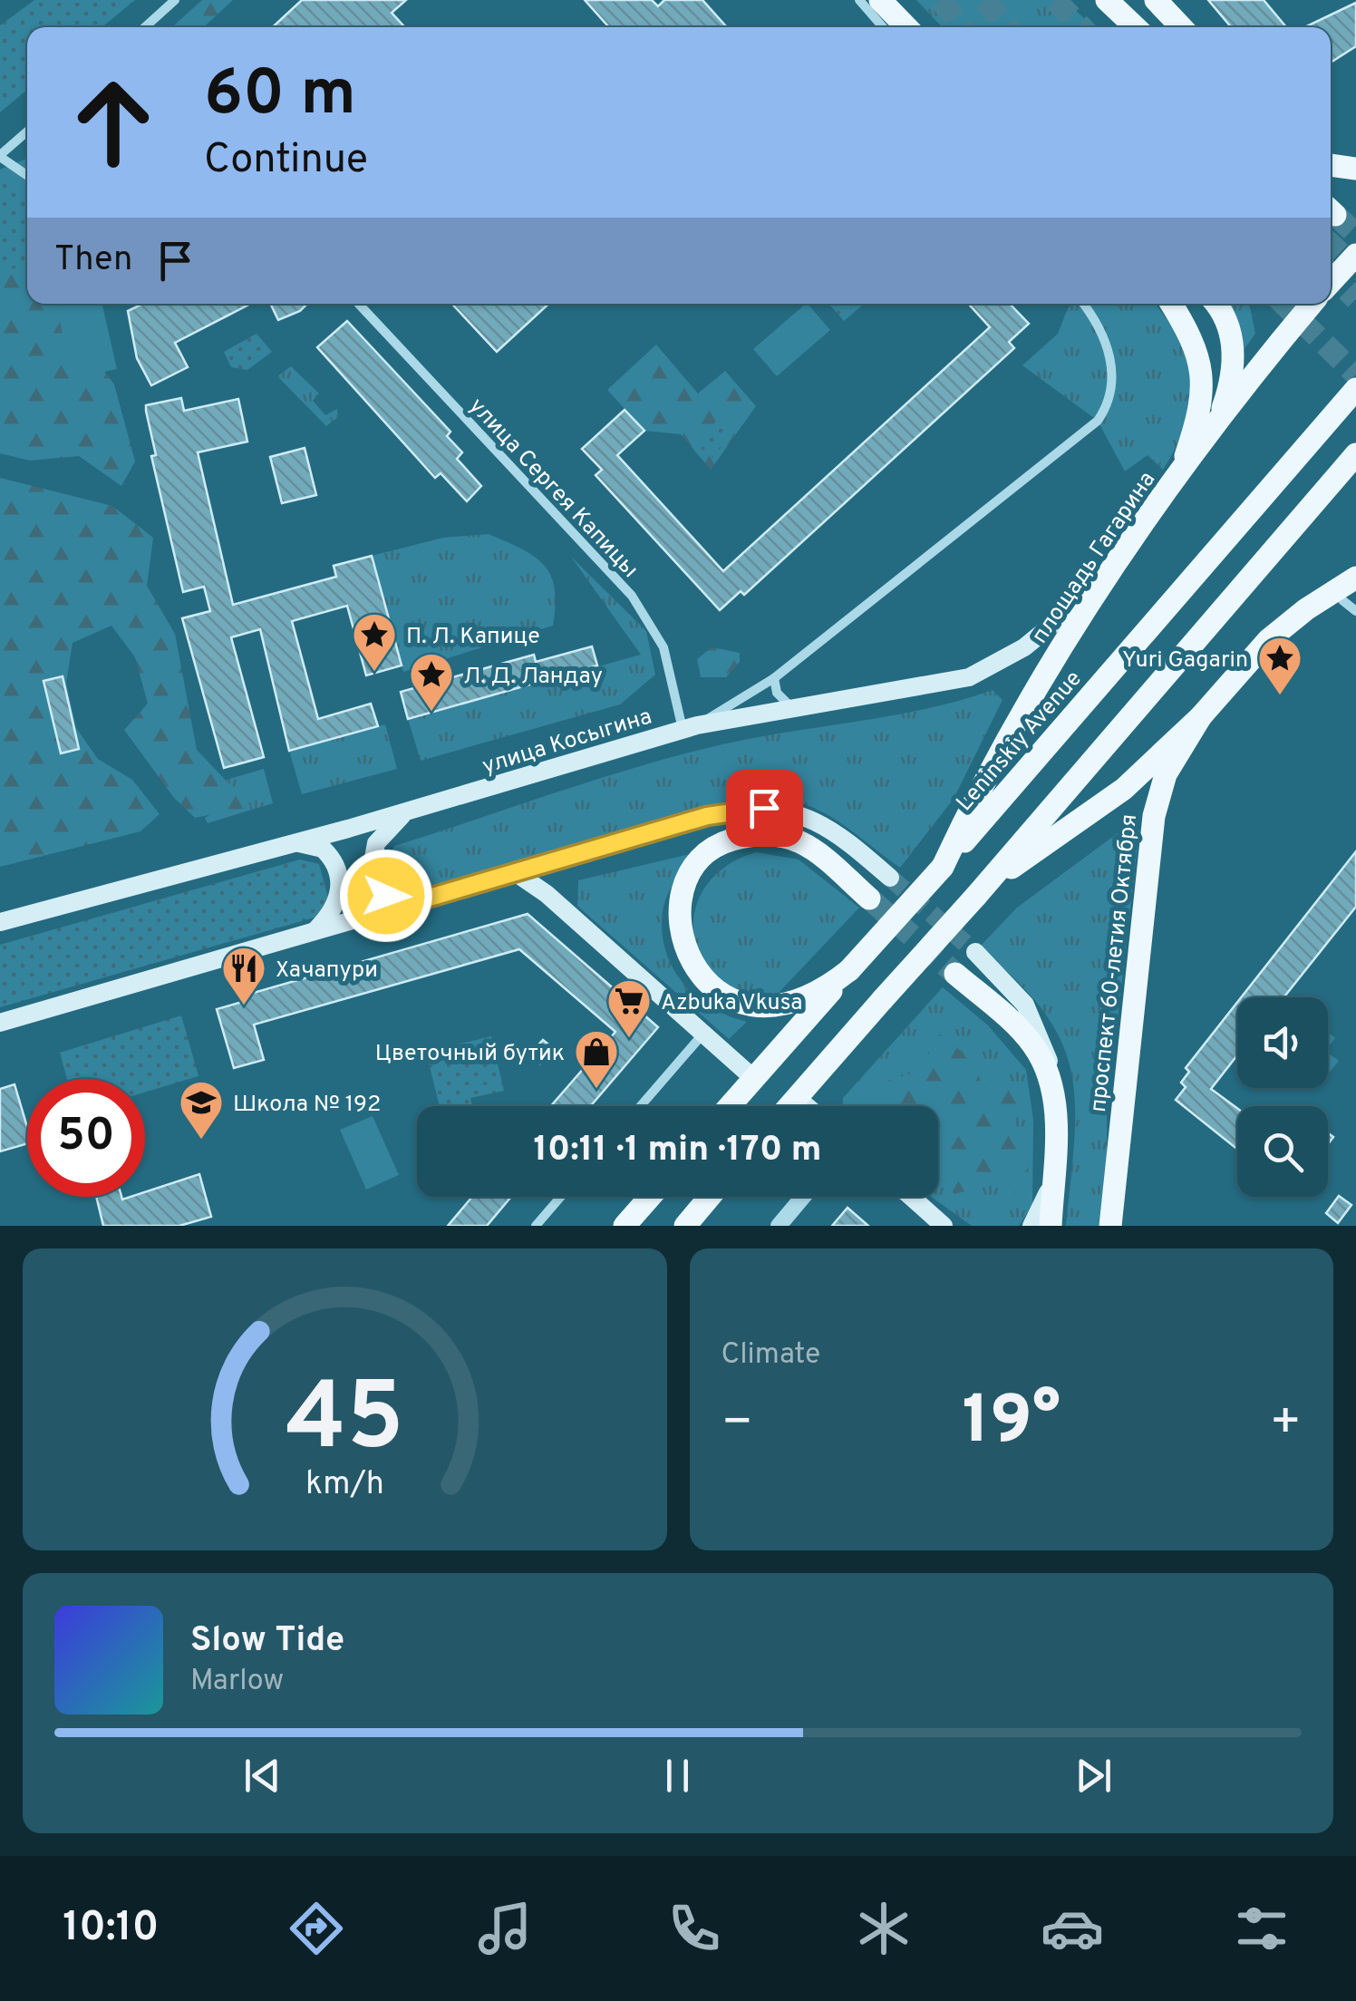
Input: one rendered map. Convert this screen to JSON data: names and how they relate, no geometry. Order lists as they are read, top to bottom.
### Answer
{
  "streets": {
    "main road": [
      "площадь Гагарина",
      "улица Косыгина",
      "Leninskiy Avenue",
      "проспект 60-летия Октября"
    ],
    "street": ["улица Сергея Капицы"]
  },
  "crossings": [
    ["улица Сергея Капицы", "улица Косыгина"],
    ["площадь Гагарина", "улица Косыгина"],
    ["площадь Гагарина", "Leninskiy Avenue"]
  ],
  "places": {
    "place": ["П. Л. Капице", "Yuri Gagarin", "Л. Д. Ландау"],
    "restaurant": ["Хачапури"],
    "supermarket": ["Azbuka Vkusa"],
    "shop": ["Цветочный бутик"],
    "school or university": ["Школа № 192"]
  },
  "page": {
    "turn": ["60 m", "Continue"],
    "then": "Then",
    "limit": "50",
    "trip": "10:11 · 1 min · 170 m",
    "tile": "Climate",
    "heat": ["−", "19°", "+"],
    "song": ["Slow Tide", "Marlow"],
    "tabs": "10:10",
    "gauge": ["45", "km/h"]
  }
}
